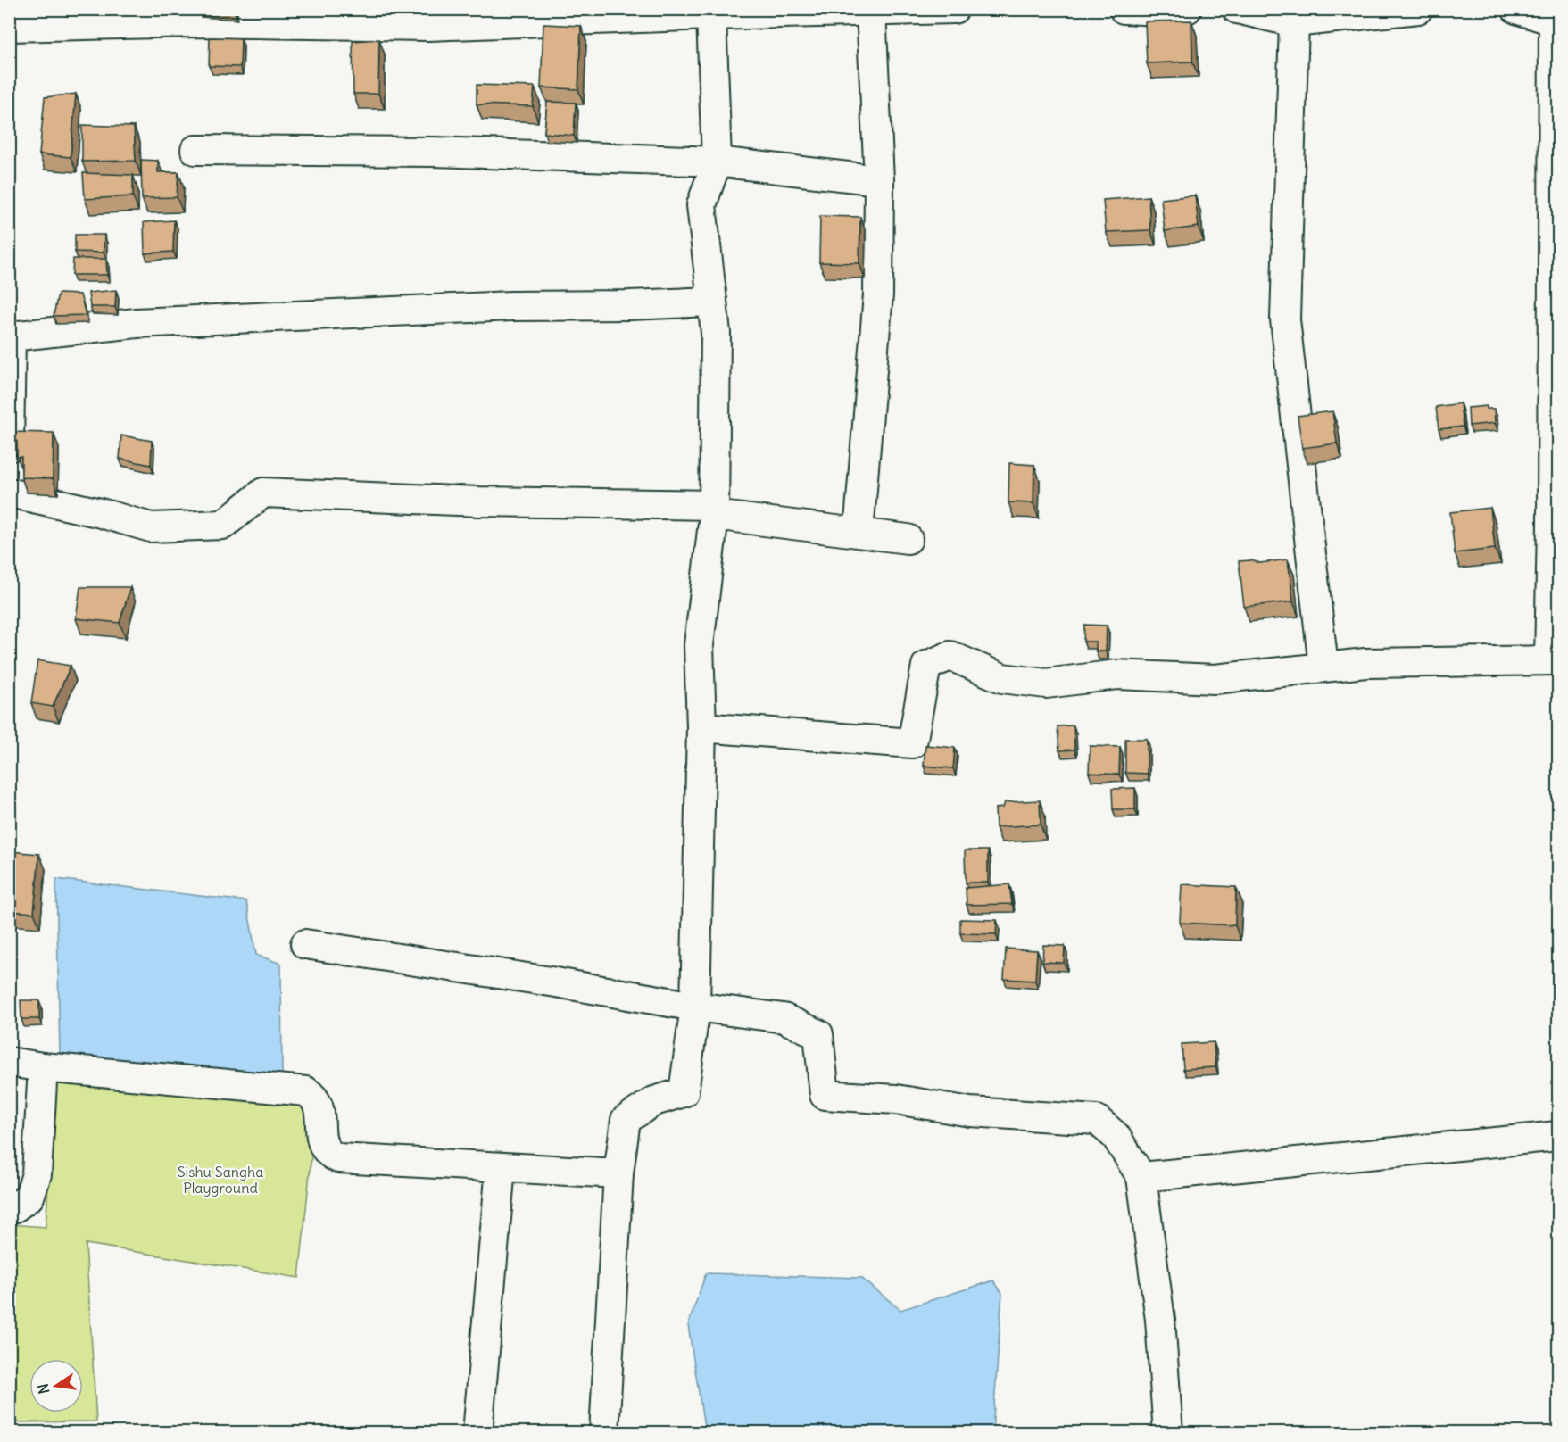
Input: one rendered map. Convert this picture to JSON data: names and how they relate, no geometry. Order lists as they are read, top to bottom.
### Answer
{
  "parks": ["Sishu Sangha Playground"],
  "north": "left"
}
